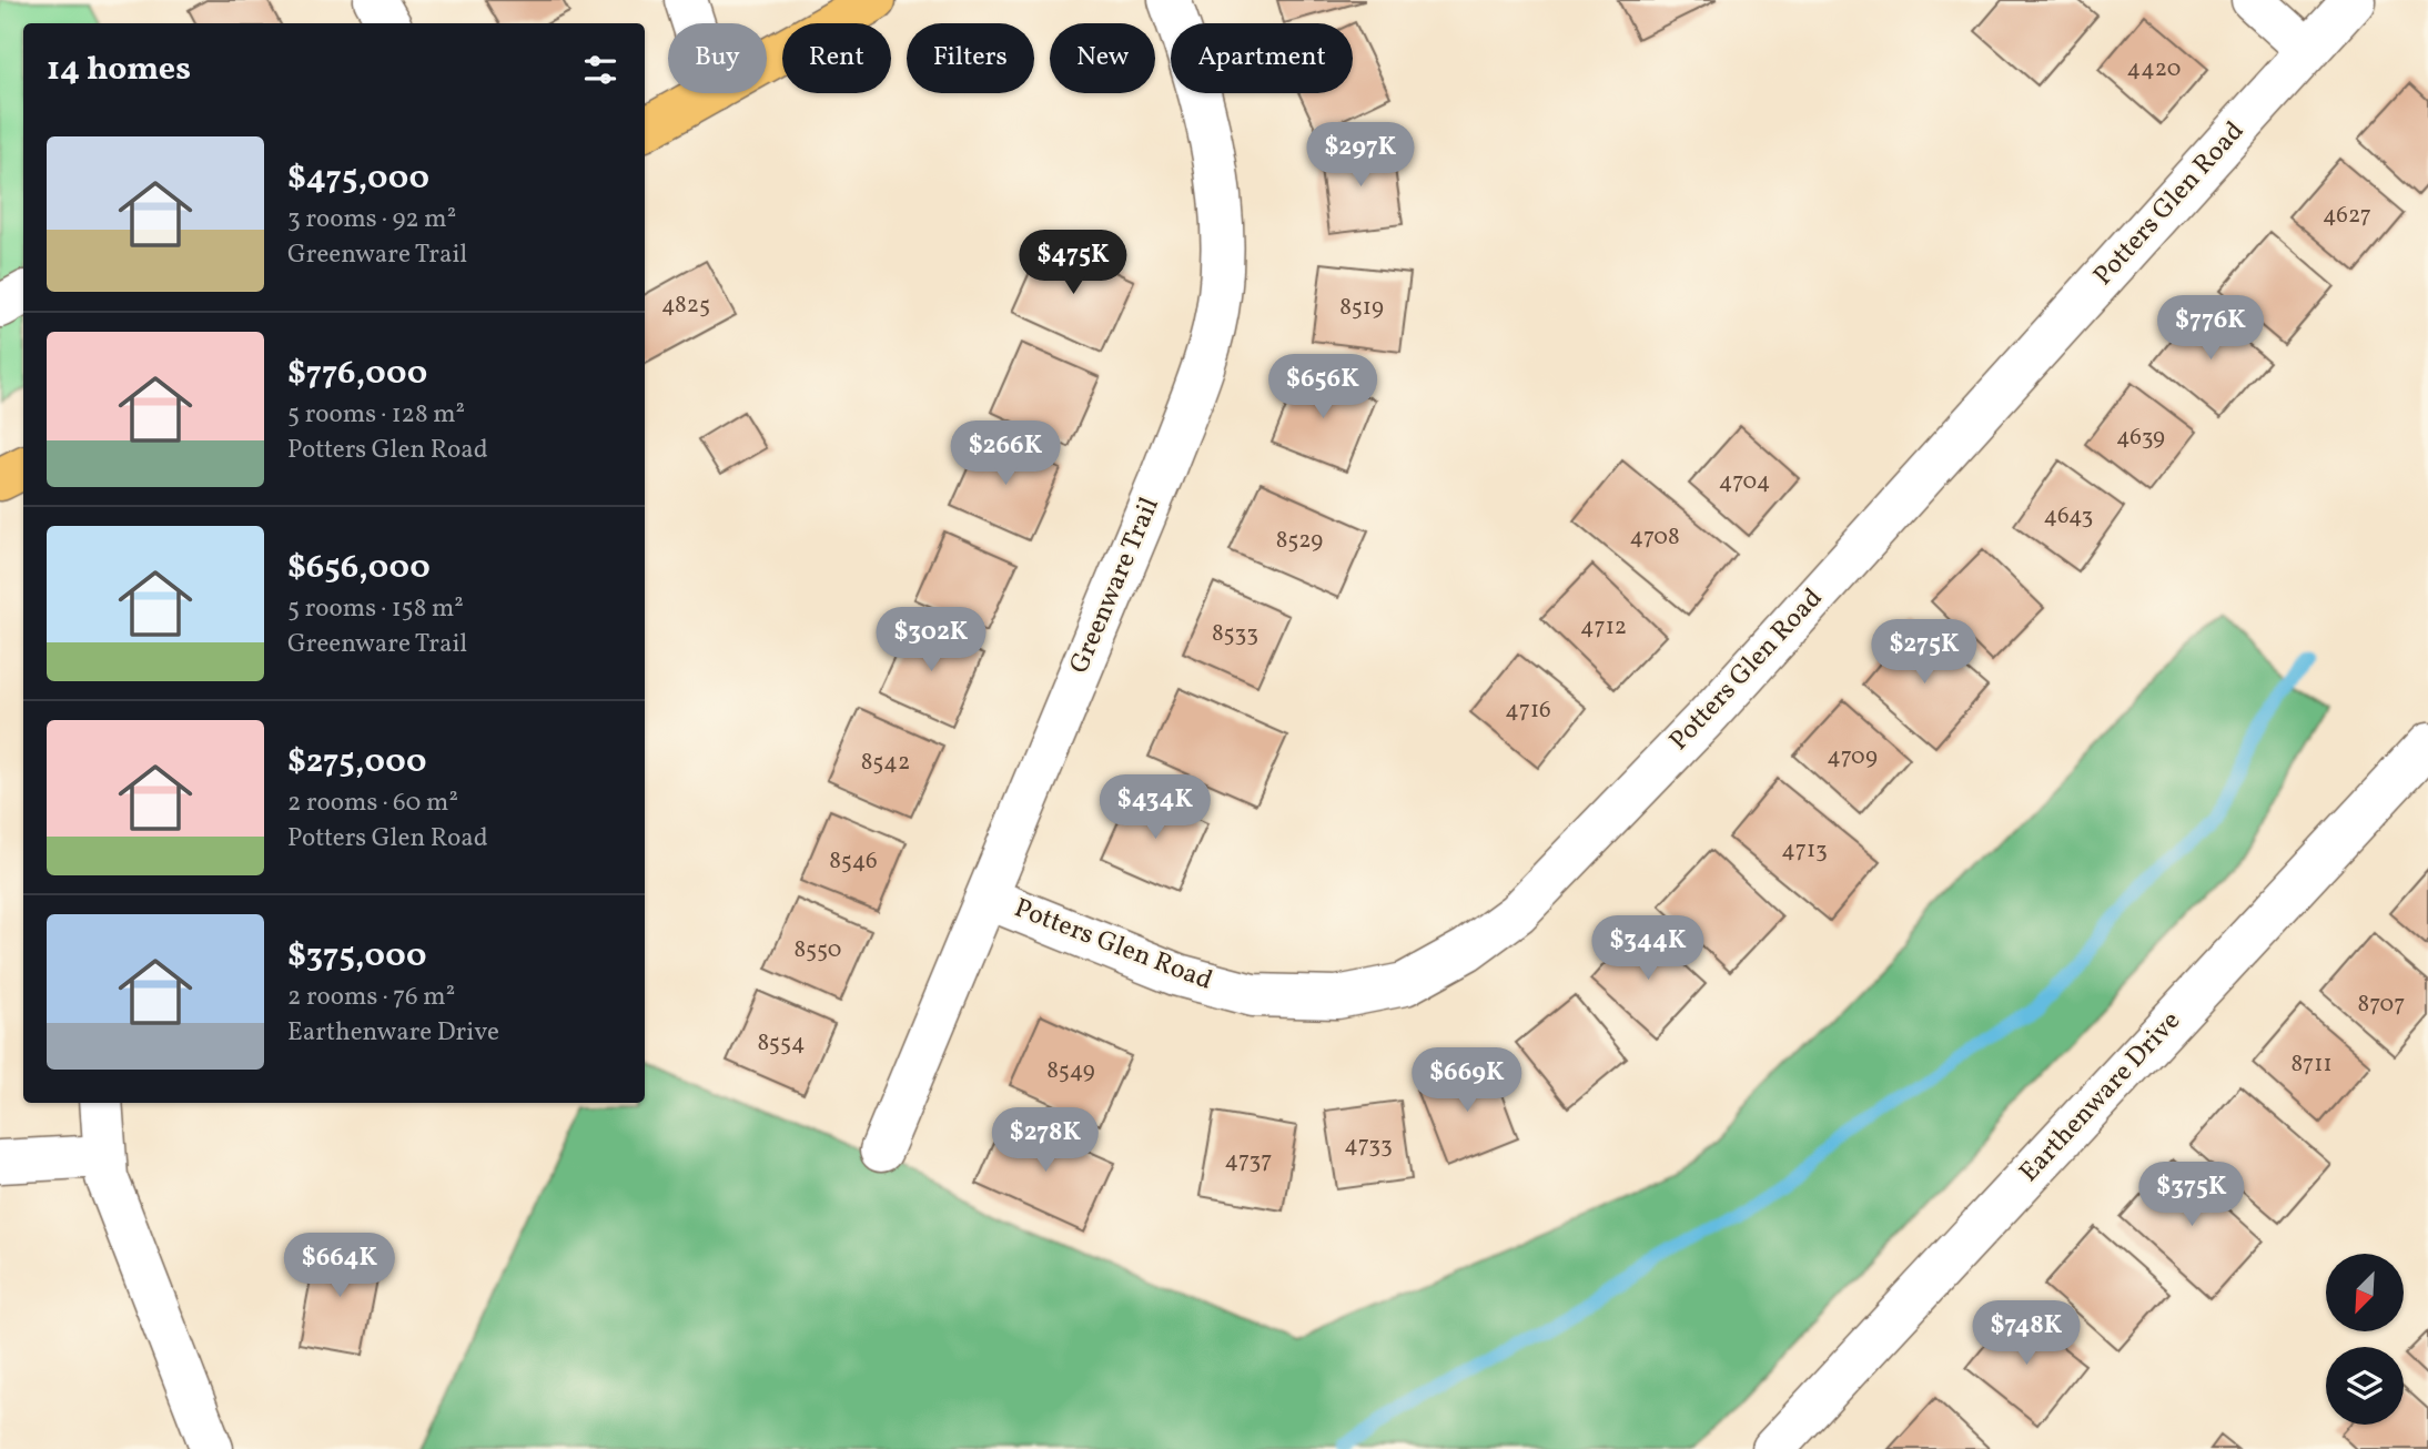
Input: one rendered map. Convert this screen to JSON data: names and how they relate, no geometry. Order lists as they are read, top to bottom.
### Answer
{
  "streets": {
    "street": ["Potters Glen Road", "Greenware Trail", "Earthenware Drive"]
  },
  "crossings": [
    ["Potters Glen Road", "Greenware Trail"]
  ],
  "house_numbers": [
    "4420",
    "4627",
    "4825",
    "8519",
    "4639",
    "4704",
    "4643",
    "4708",
    "8529",
    "4712",
    "8533",
    "4716",
    "4709",
    "8542",
    "4713",
    "8546",
    "8550",
    "8707",
    "8554",
    "8711",
    "8549",
    "4733",
    "4737"
  ],
  "north": "bottom left",
  "page": {
    "chip": [
      "Buy",
      "Rent",
      "Filters",
      "New",
      "Apartment"
    ],
    "heading": "14 homes",
    "list": [
      {
        "name": "$475,000",
        "note": "3 rooms · 92 m² · Greenware Trail"
      },
      {
        "name": "$776,000",
        "note": "5 rooms · 128 m² · Potters Glen Road"
      },
      {
        "name": "$656,000",
        "note": "5 rooms · 158 m² · Greenware Trail"
      },
      {
        "name": "$275,000",
        "note": "2 rooms · 60 m² · Potters Glen Road"
      },
      {
        "name": "$375,000",
        "note": "2 rooms · 76 m² · Earthenware Drive"
      }
    ],
    "price": [
      "$297K",
      "$475K",
      "$776K",
      "$656K",
      "$266K",
      "$302K",
      "$275K",
      "$434K",
      "$344K",
      "$669K",
      "$278K",
      "$375K",
      "$664K",
      "$748K"
    ]
  }
}
